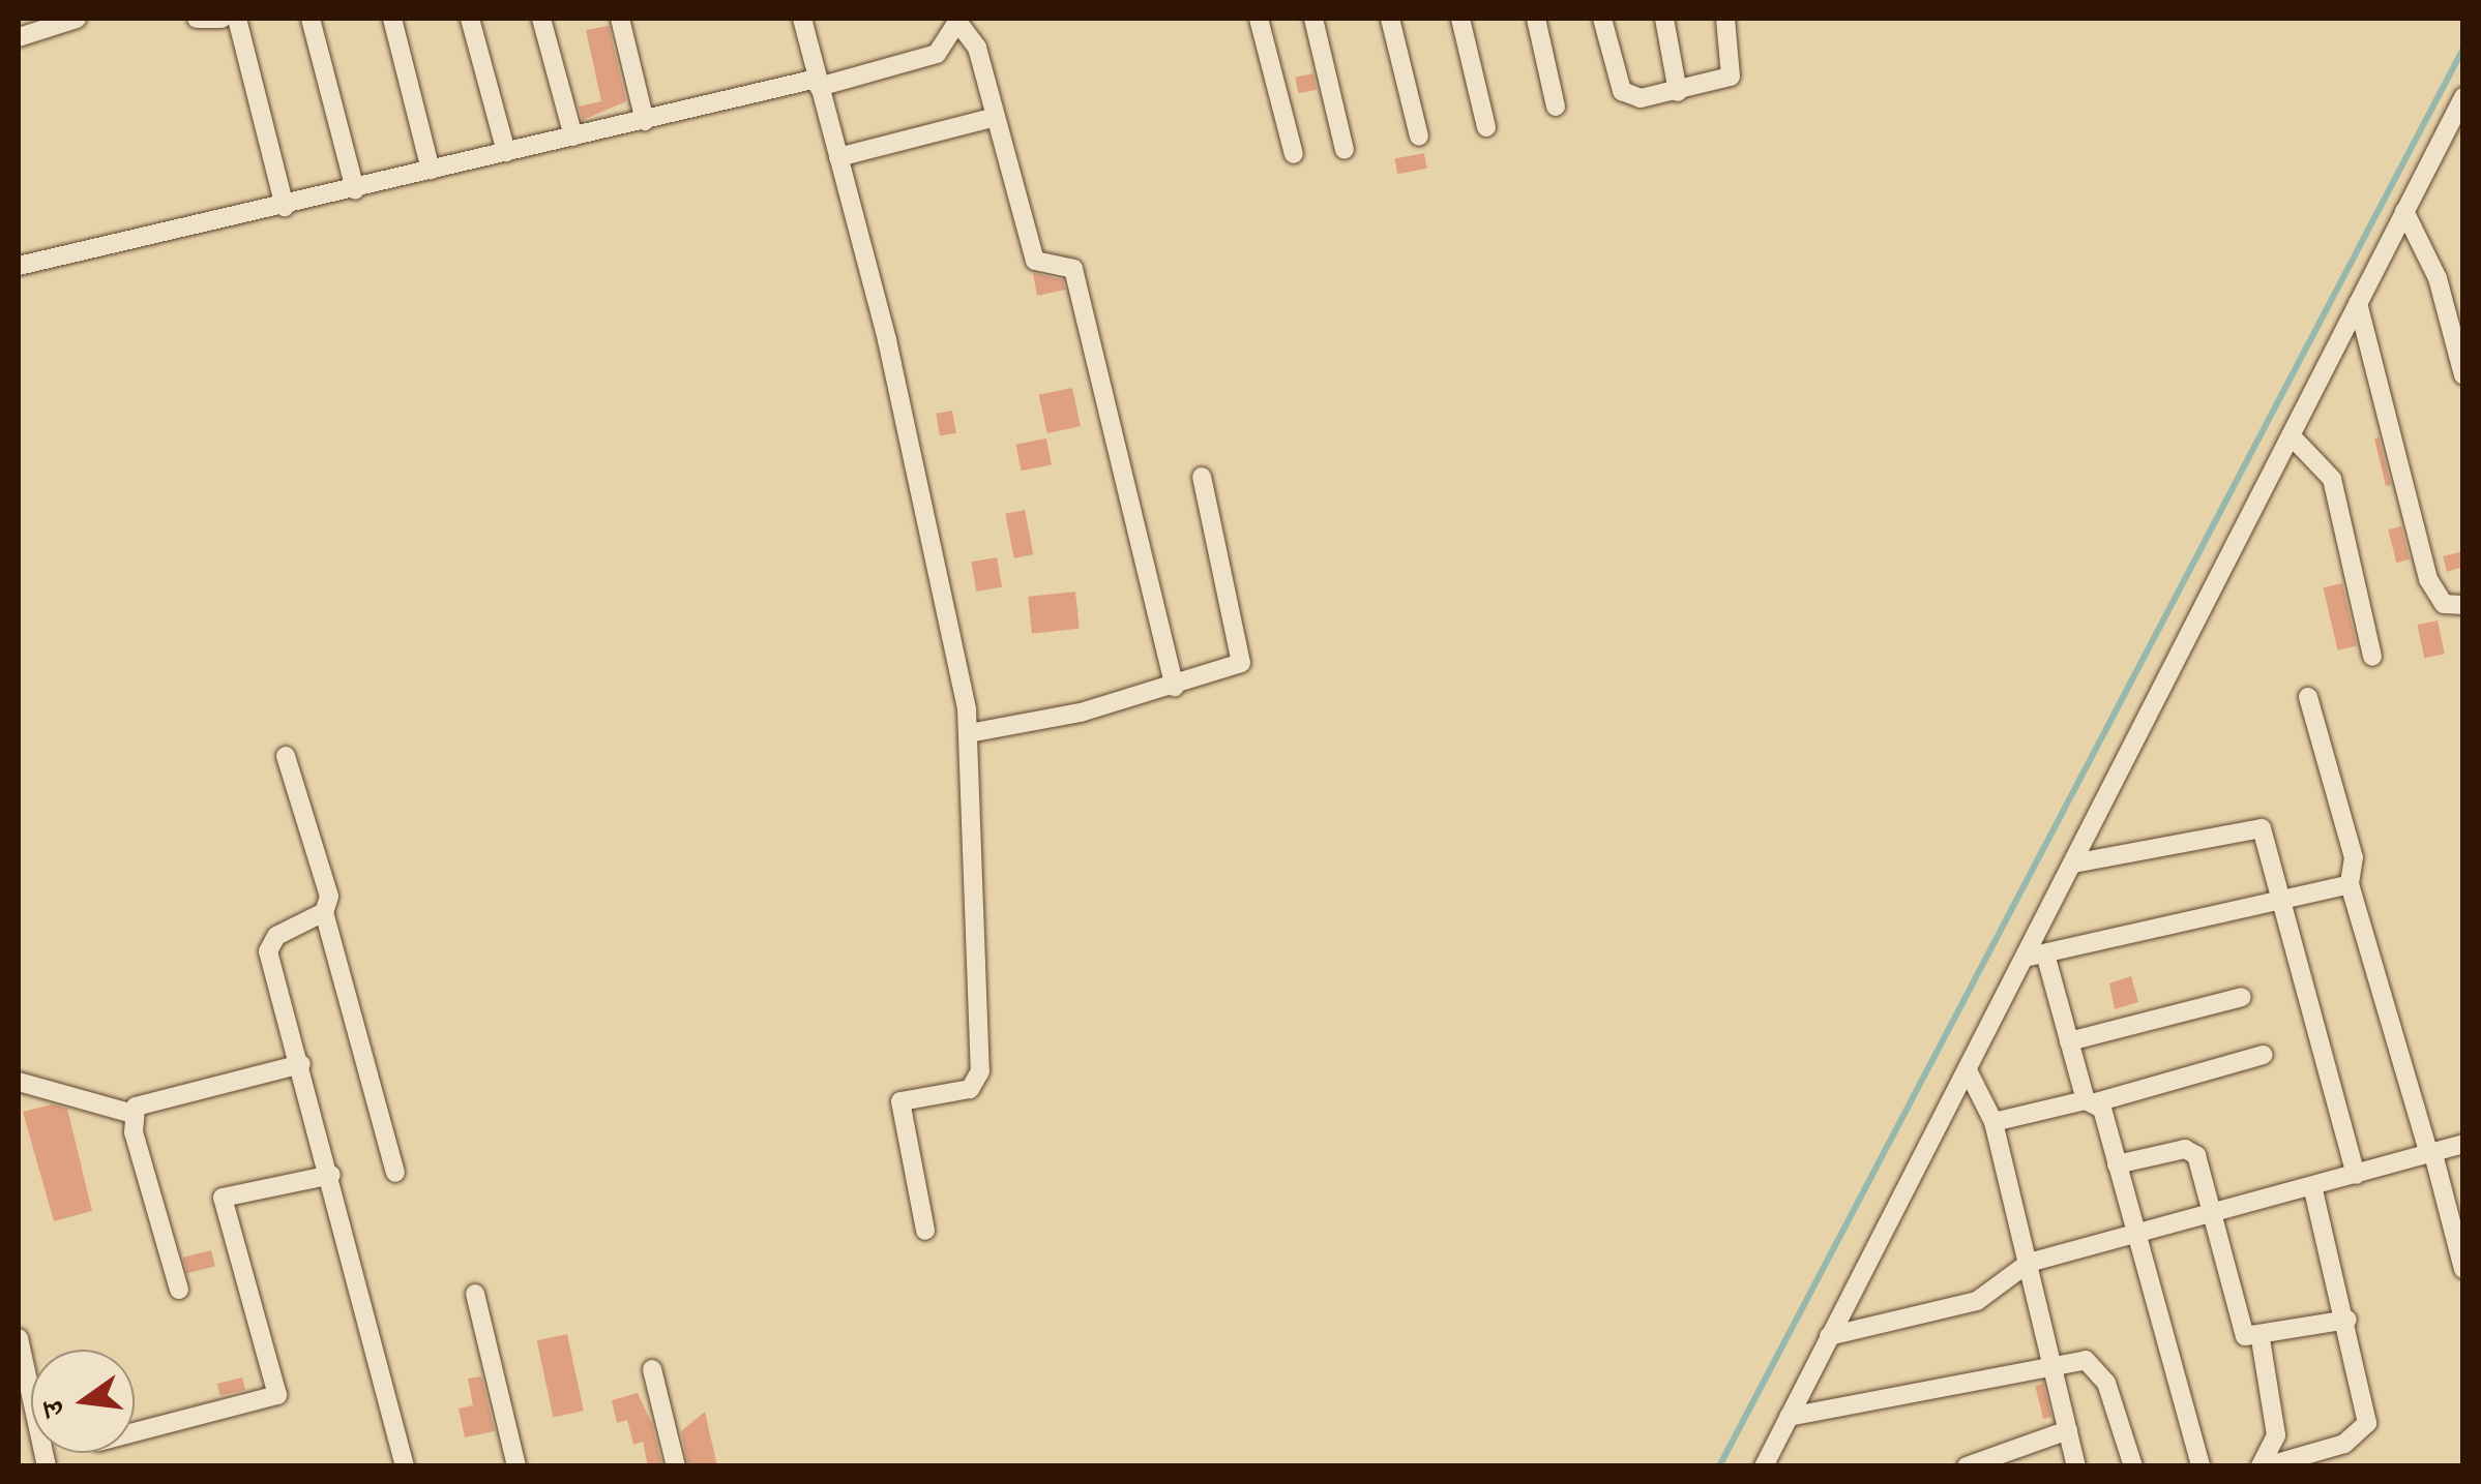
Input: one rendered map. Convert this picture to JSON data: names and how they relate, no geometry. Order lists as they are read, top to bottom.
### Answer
{
  "north": "left"
}
